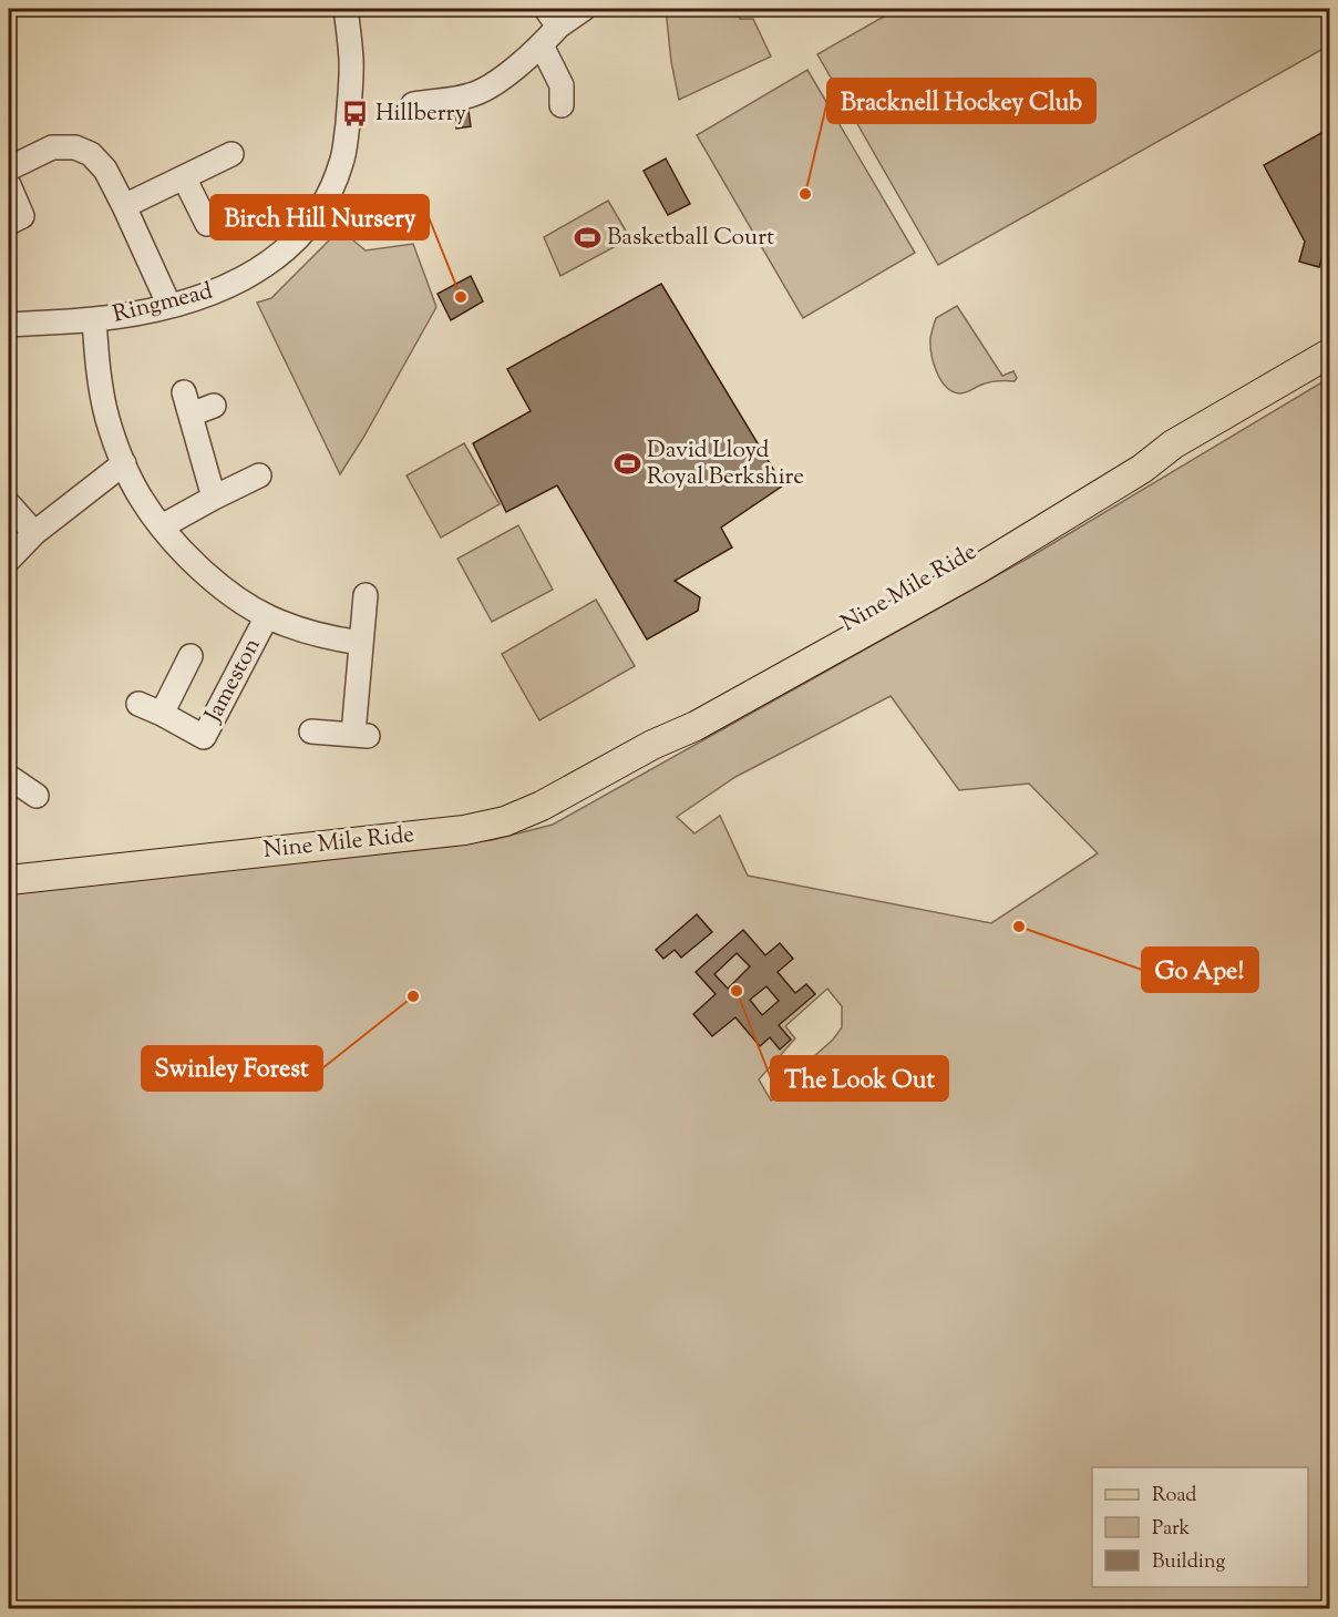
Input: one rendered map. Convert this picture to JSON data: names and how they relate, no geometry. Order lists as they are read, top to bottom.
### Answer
{
  "streets": {
    "main road": ["Nine Mile Ride"],
    "street": ["Ringmead", "Jameston"]
  },
  "crossings": [
    ["Ringmead", "Jameston"]
  ],
  "places": {
    "bus stop": ["Hillberry"],
    "other": [
      "Bracknell Hockey Club",
      "Birch Hill Nursery",
      "Go Ape!",
      "The Look Out",
      "Swinley Forest"
    ],
    "sports": ["Basketball Court", "David Lloyd Royal Berkshire"]
  },
  "legend": ["Road", "Park", "Building"]
}
